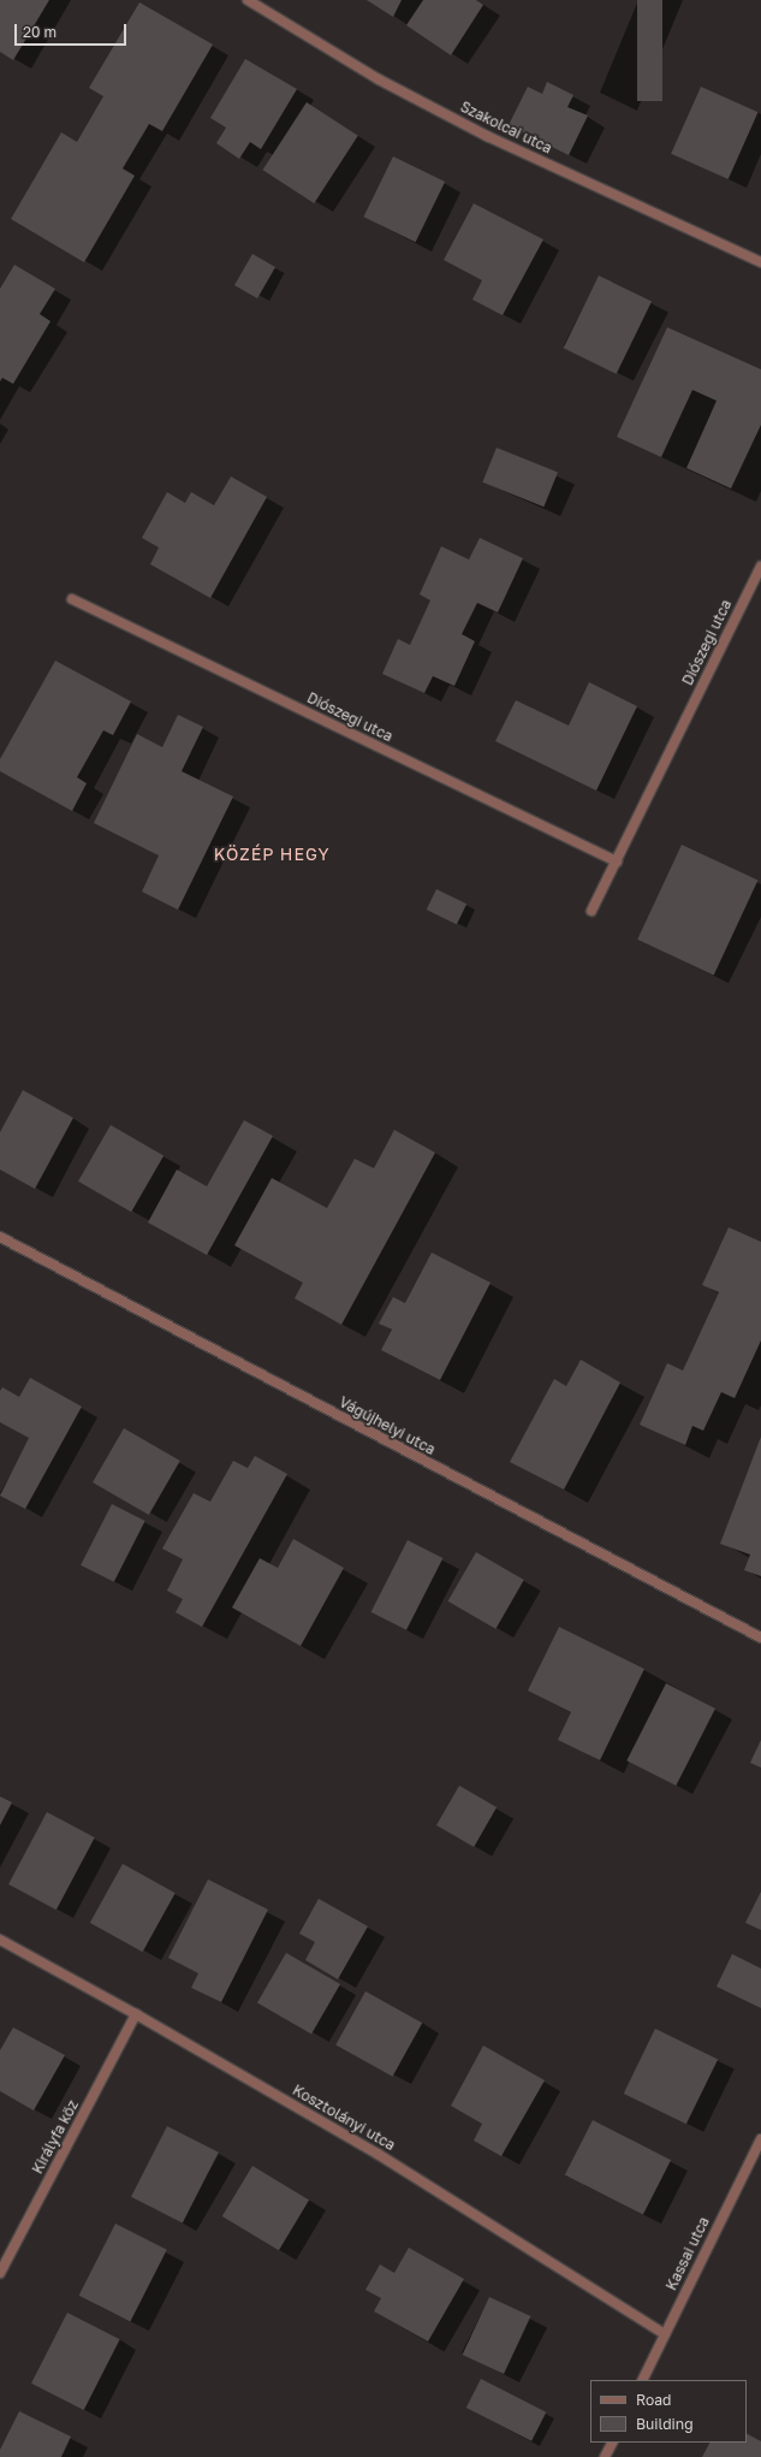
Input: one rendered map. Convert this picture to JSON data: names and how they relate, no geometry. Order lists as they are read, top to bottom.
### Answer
{
  "streets": {
    "street": [
      "Szakolcai utca",
      "Diószegi utca",
      "Vágújhelyi utca",
      "Kosztolányi utca",
      "Királyfa köz",
      "Kassai utca"
    ]
  },
  "crossings": [
    ["Kosztolányi utca", "Királyfa köz"],
    ["Kosztolányi utca", "Kassai utca"]
  ],
  "districts": ["KÖZÉP HEGY"],
  "legend": ["Road", "Building"],
  "scale_bar": "20 m"
}
